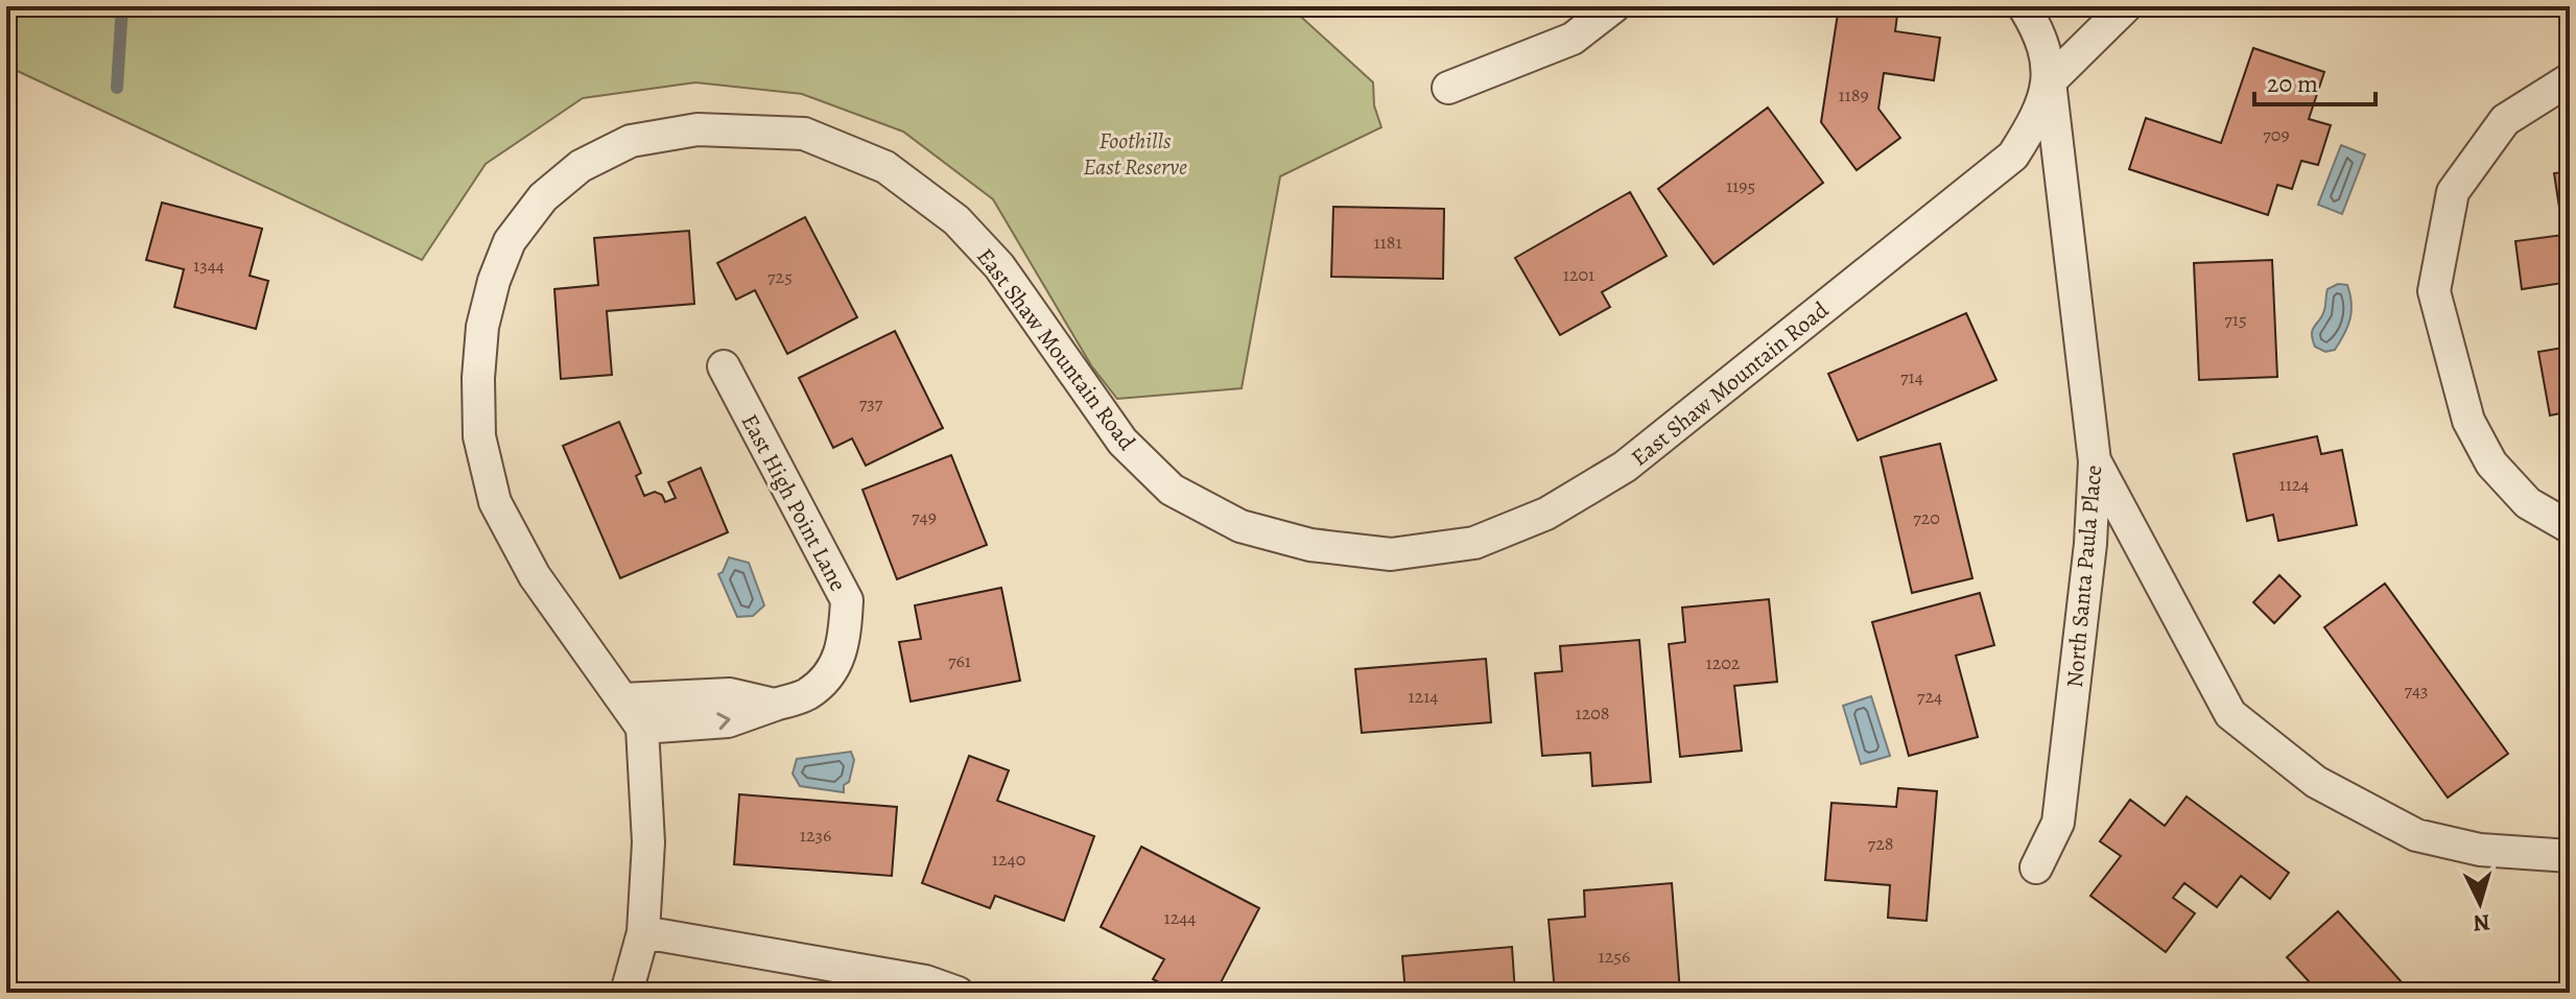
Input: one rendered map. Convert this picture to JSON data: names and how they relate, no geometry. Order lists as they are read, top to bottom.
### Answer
{
  "streets": {
    "street": ["East Shaw Mountain Road", "East High Point Lane", "North Santa Paula Place"]
  },
  "crossings": [
    ["East Shaw Mountain Road", "East High Point Lane"],
    ["East Shaw Mountain Road", "North Santa Paula Place"]
  ],
  "parks": ["Foothills East Reserve"],
  "house_numbers": [
    "1189",
    "709",
    "1195",
    "1181",
    "1344",
    "1201",
    "725",
    "715",
    "714",
    "737",
    "1124",
    "749",
    "720",
    "761",
    "1202",
    "743",
    "1214",
    "724",
    "1208",
    "1236",
    "728",
    "1240",
    "1244",
    "1256"
  ],
  "scale_bar": "20 m",
  "north": "bottom"
}
